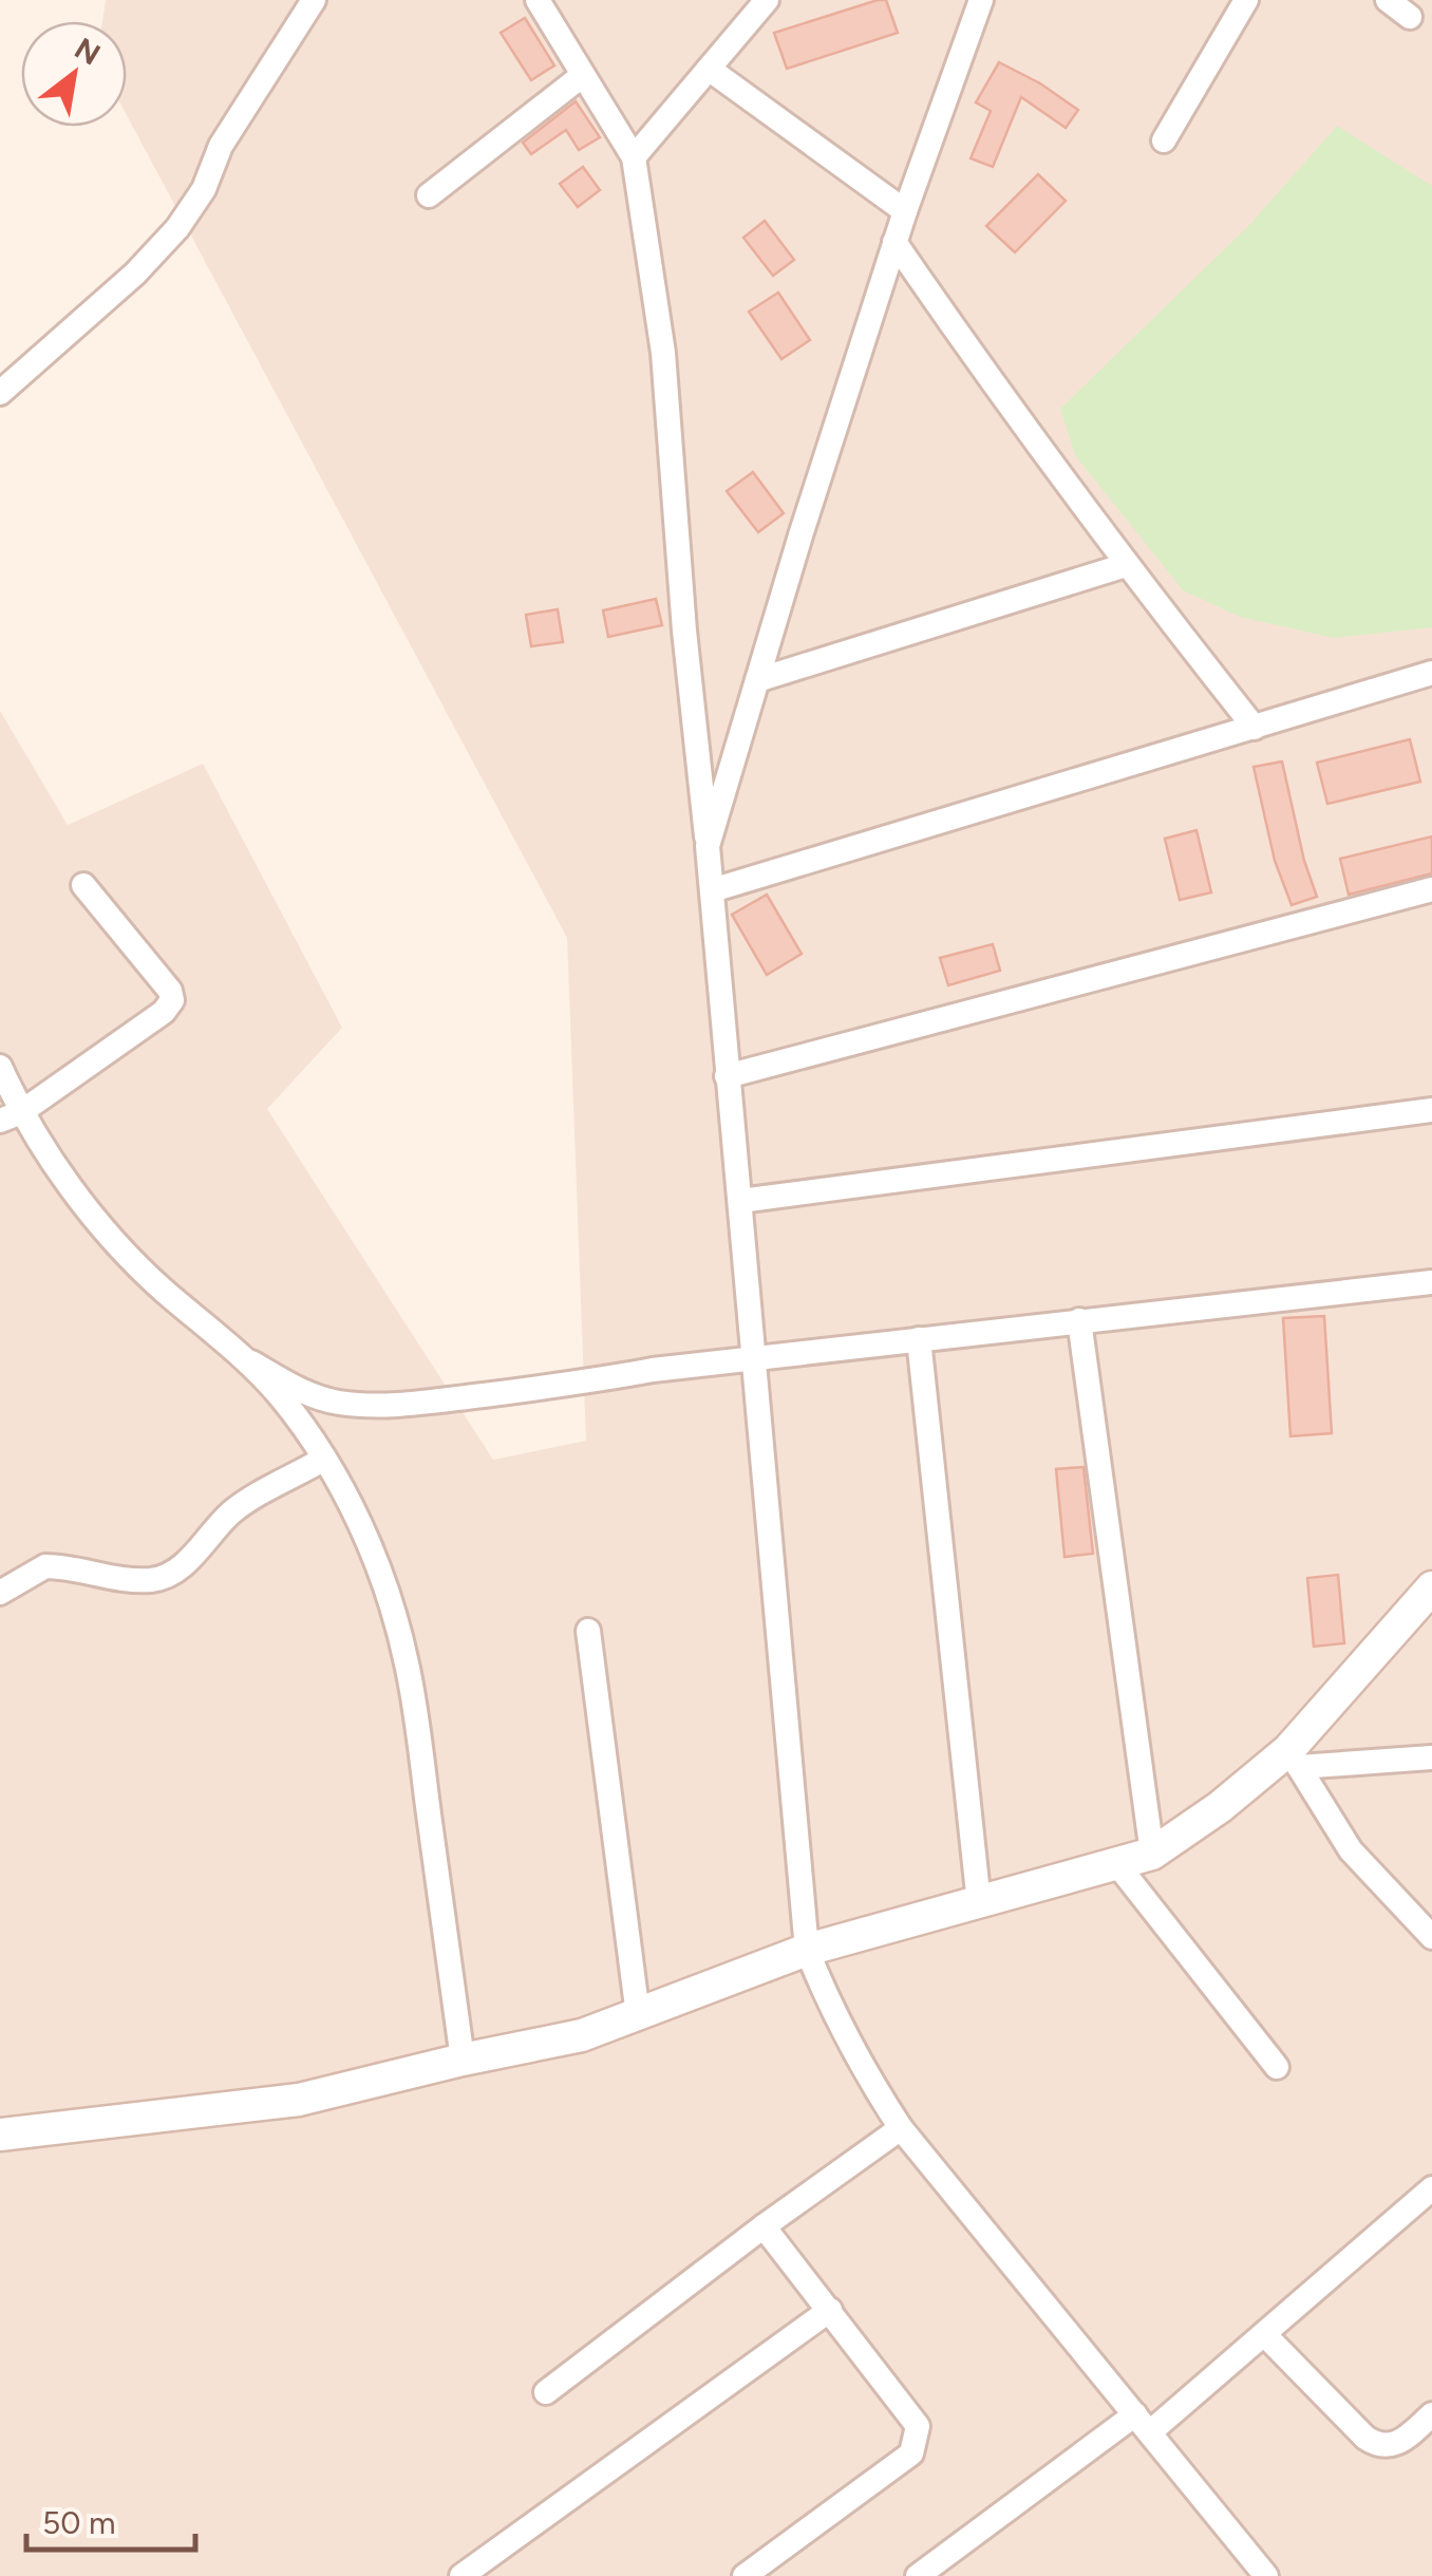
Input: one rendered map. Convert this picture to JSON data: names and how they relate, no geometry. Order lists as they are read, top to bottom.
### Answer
{
  "scale_bar": "50 m",
  "north": "top right"
}
